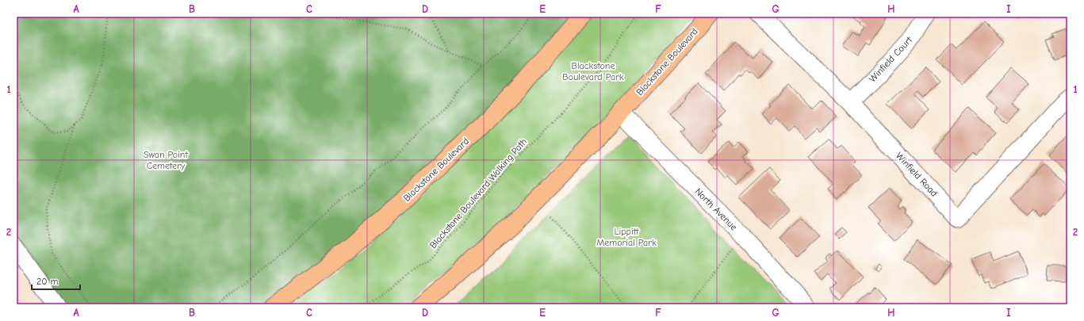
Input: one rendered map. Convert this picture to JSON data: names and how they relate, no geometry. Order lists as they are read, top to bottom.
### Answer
{
  "streets": {
    "main road": ["Blackstone Boulevard"],
    "street": ["Winfield Court", "Winfield Road", "North Avenue"],
    "path": ["Blackstone Boulevard Walking Path"]
  },
  "crossings": [
    ["Winfield Court", "Winfield Road"],
    ["Blackstone Boulevard", "North Avenue"]
  ],
  "parks": ["Blackstone Boulevard Park", "Swan Point Cemetery", "Lippitt Memorial Park"],
  "scale_bar": "20 m",
  "grid": {
    "columns": [
      "A",
      "B",
      "C",
      "D",
      "E",
      "F",
      "G",
      "H",
      "I"
    ],
    "rows": ["1", "2"]
  }
}
